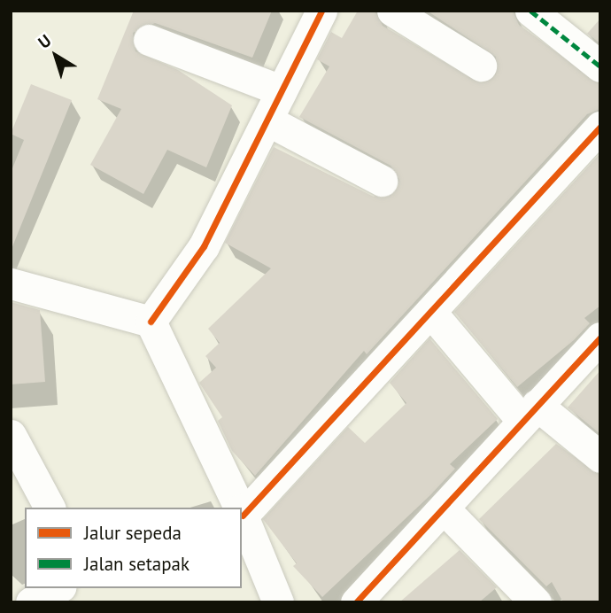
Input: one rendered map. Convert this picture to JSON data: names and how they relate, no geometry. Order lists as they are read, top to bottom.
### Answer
{
  "legend": ["Jalur sepeda", "Jalan setapak"],
  "north": "top left"
}
